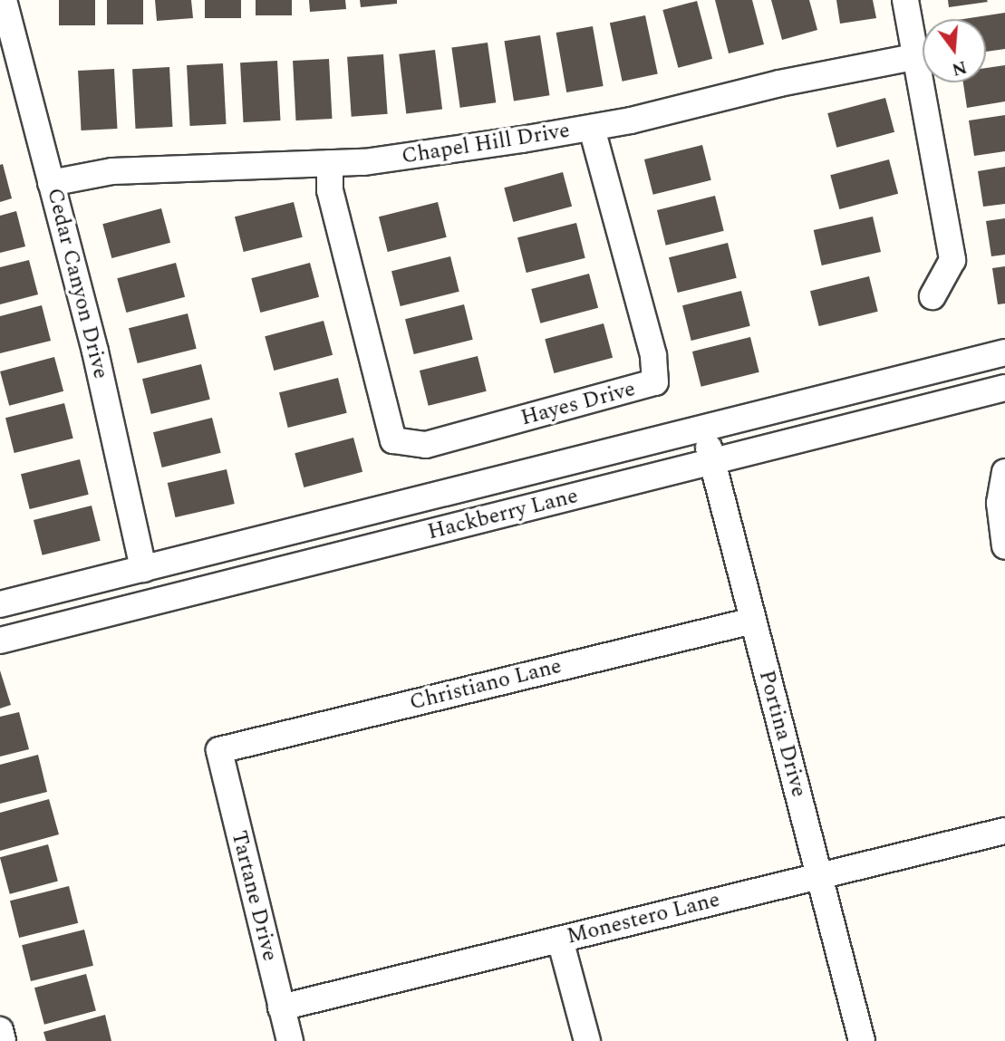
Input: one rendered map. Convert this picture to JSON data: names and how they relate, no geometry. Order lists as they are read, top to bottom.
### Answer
{
  "streets": {
    "street": [
      "Chapel Hill Drive",
      "Cedar Canyon Drive",
      "Hayes Drive",
      "Hackberry Lane",
      "Christiano Lane",
      "Portina Drive",
      "Tartane Drive",
      "Monestero Lane"
    ]
  },
  "crossings": [
    ["Chapel Hill Drive", "Cedar Canyon Drive"],
    ["Chapel Hill Drive", "Hayes Drive"],
    ["Cedar Canyon Drive", "Hackberry Lane"],
    ["Hackberry Lane", "Portina Drive"],
    ["Christiano Lane", "Portina Drive"],
    ["Christiano Lane", "Tartane Drive"],
    ["Portina Drive", "Monestero Lane"],
    ["Tartane Drive", "Monestero Lane"]
  ],
  "north": "bottom"
}
